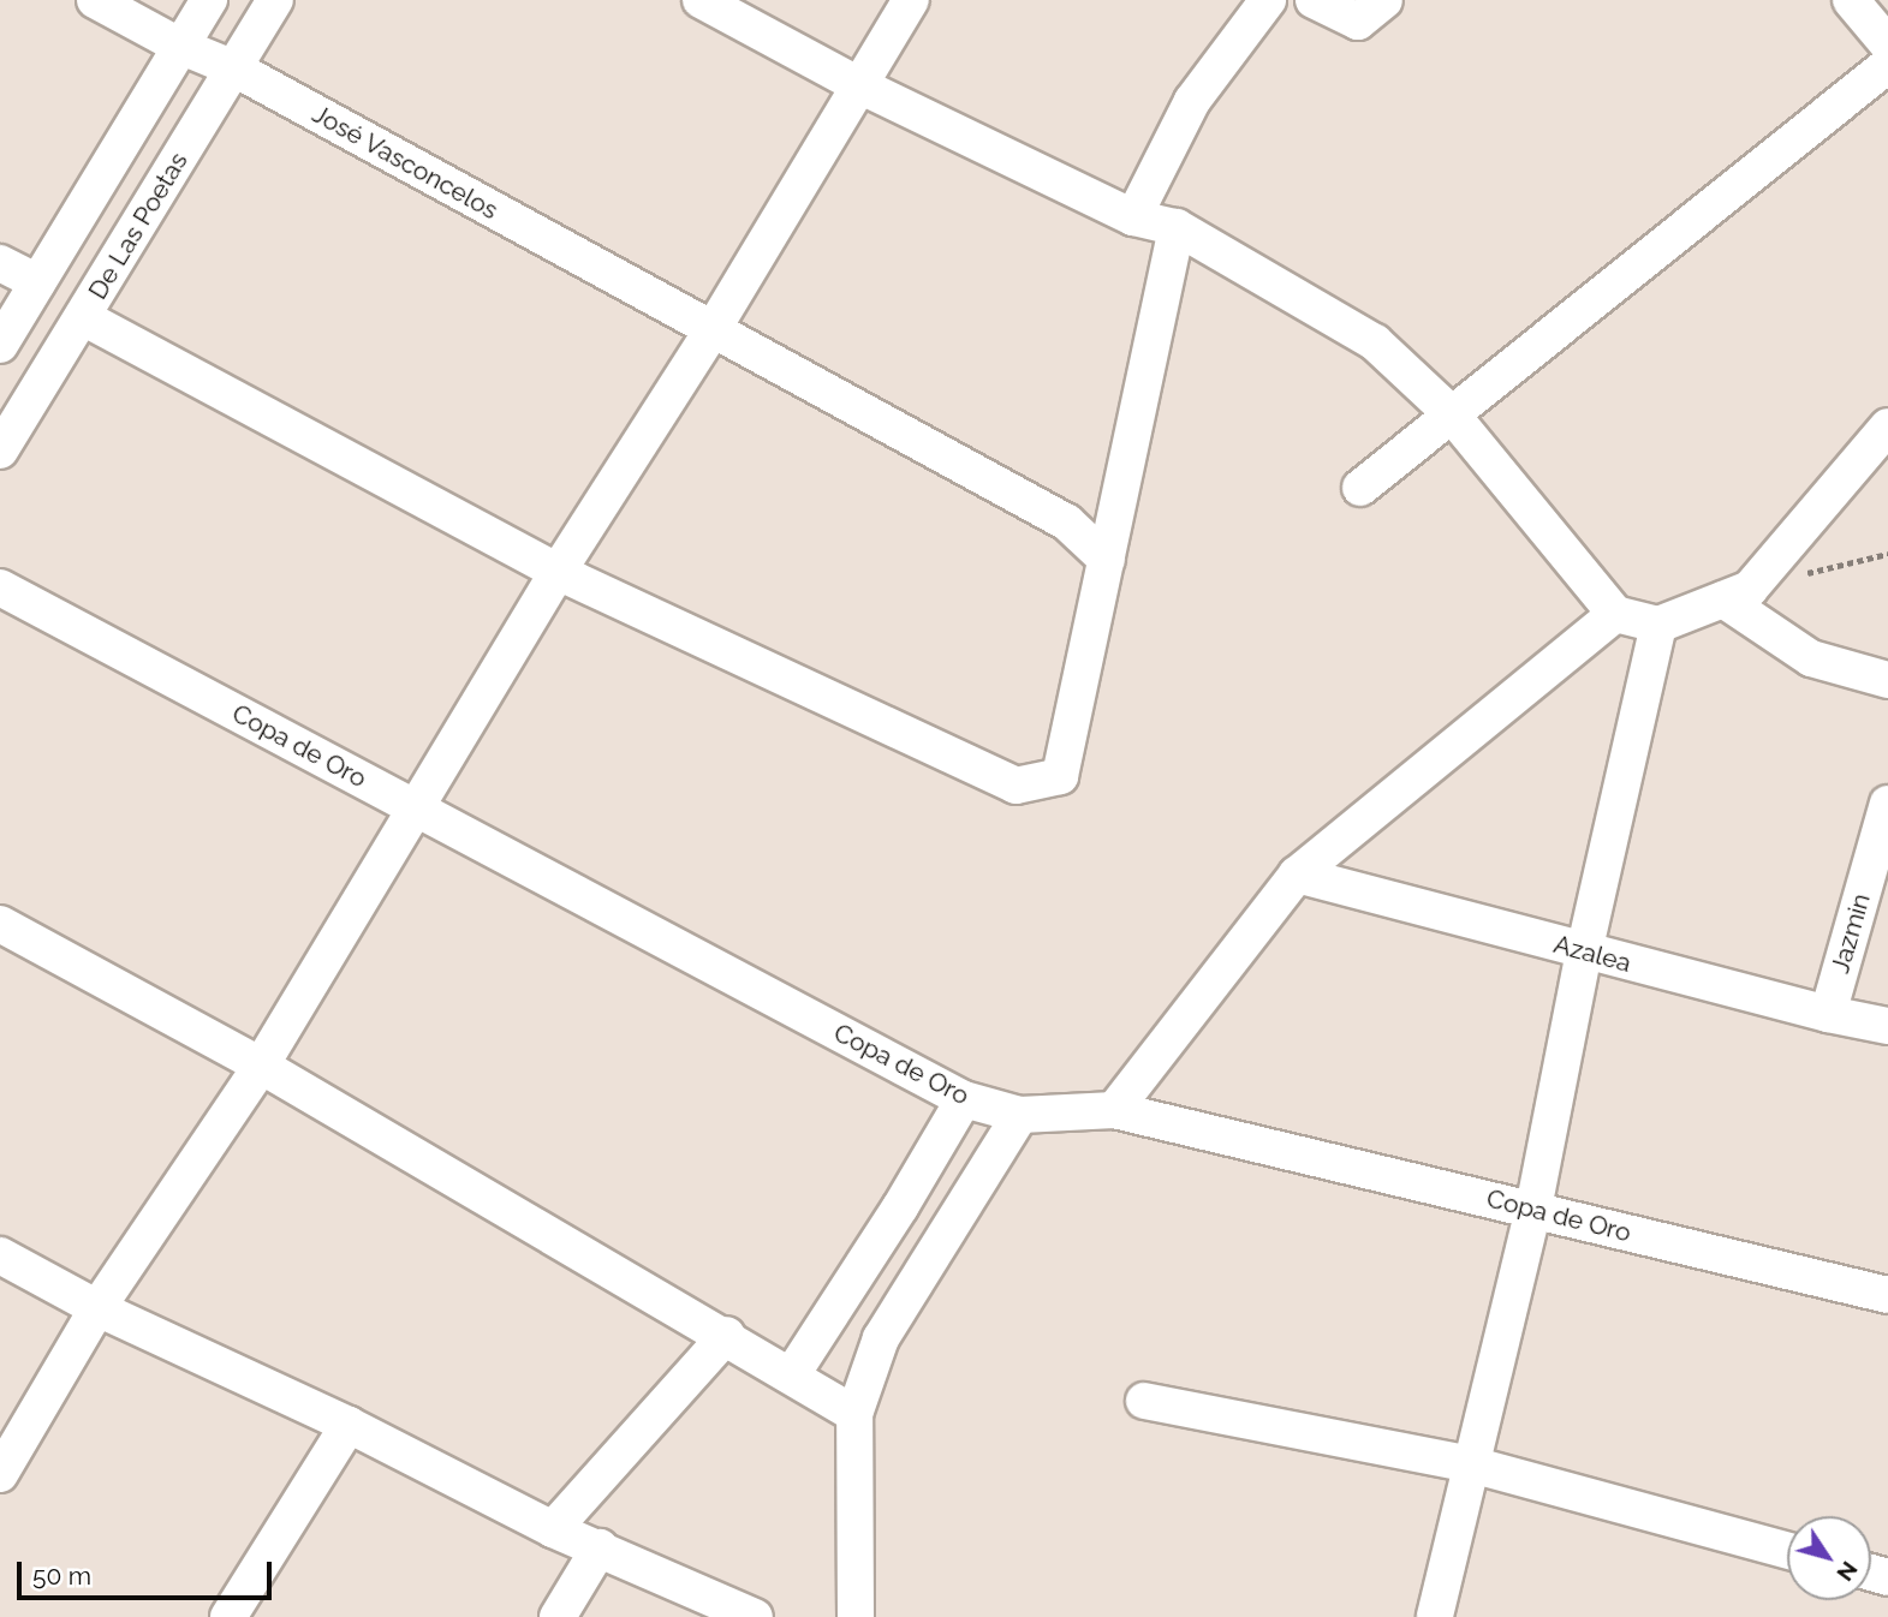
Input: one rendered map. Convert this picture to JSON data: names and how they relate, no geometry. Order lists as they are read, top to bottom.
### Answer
{
  "streets": {
    "street": [
      "José Vasconcelos",
      "De Las Poetas",
      "Copa de Oro",
      "Jazmin",
      "Azalea"
    ]
  },
  "crossings": [
    ["José Vasconcelos", "De Las Poetas"],
    ["Jazmin", "Azalea"]
  ],
  "scale_bar": "50 m",
  "north": "bottom right"
}
